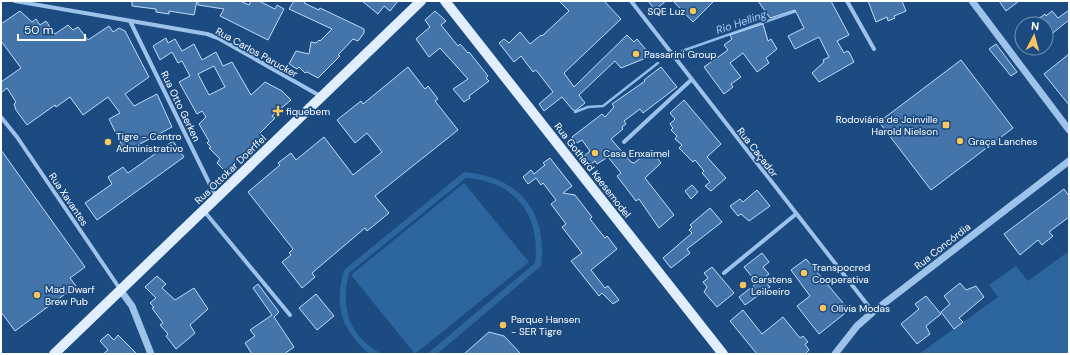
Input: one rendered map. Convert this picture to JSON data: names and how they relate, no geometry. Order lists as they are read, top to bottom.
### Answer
{
  "streets": {
    "main road": ["Rua Ottokar Doerffel", "Rua Gothard Kaesemodel"],
    "street": [
      "Rua Carlos Parucker",
      "Rua Otto Gerken",
      "Rua Caçador",
      "Rua Xavantes",
      "Rua Concórdia"
    ]
  },
  "crossings": [
    ["Rua Carlos Parucker", "Rua Otto Gerken"],
    ["Rua Carlos Parucker", "Rua Ottokar Doerffel"],
    ["Rua Otto Gerken", "Rua Ottokar Doerffel"],
    ["Rua Caçador", "Rua Concórdia"],
    ["Rua Ottokar Doerffel", "Rua Xavantes"]
  ],
  "water": ["Rio Helling"],
  "places": {
    "other": [
      "SQE Luz",
      "Passarini Group",
      "Graça Lanches",
      "Tigre - Centro Administrativo",
      "Casa Enxaimel",
      "Transpocred Cooperativa",
      "Carstens Leiloeiro",
      "Mad Dwarf Brew Pub",
      "Olívia Modas",
      "Parque Hansen - SER Tigre"
    ],
    "health": ["fiquebem"],
    "transit": ["Rodoviária de Joinville Harold Nielson"]
  },
  "scale_bar": "50 m",
  "north": "top"
}
